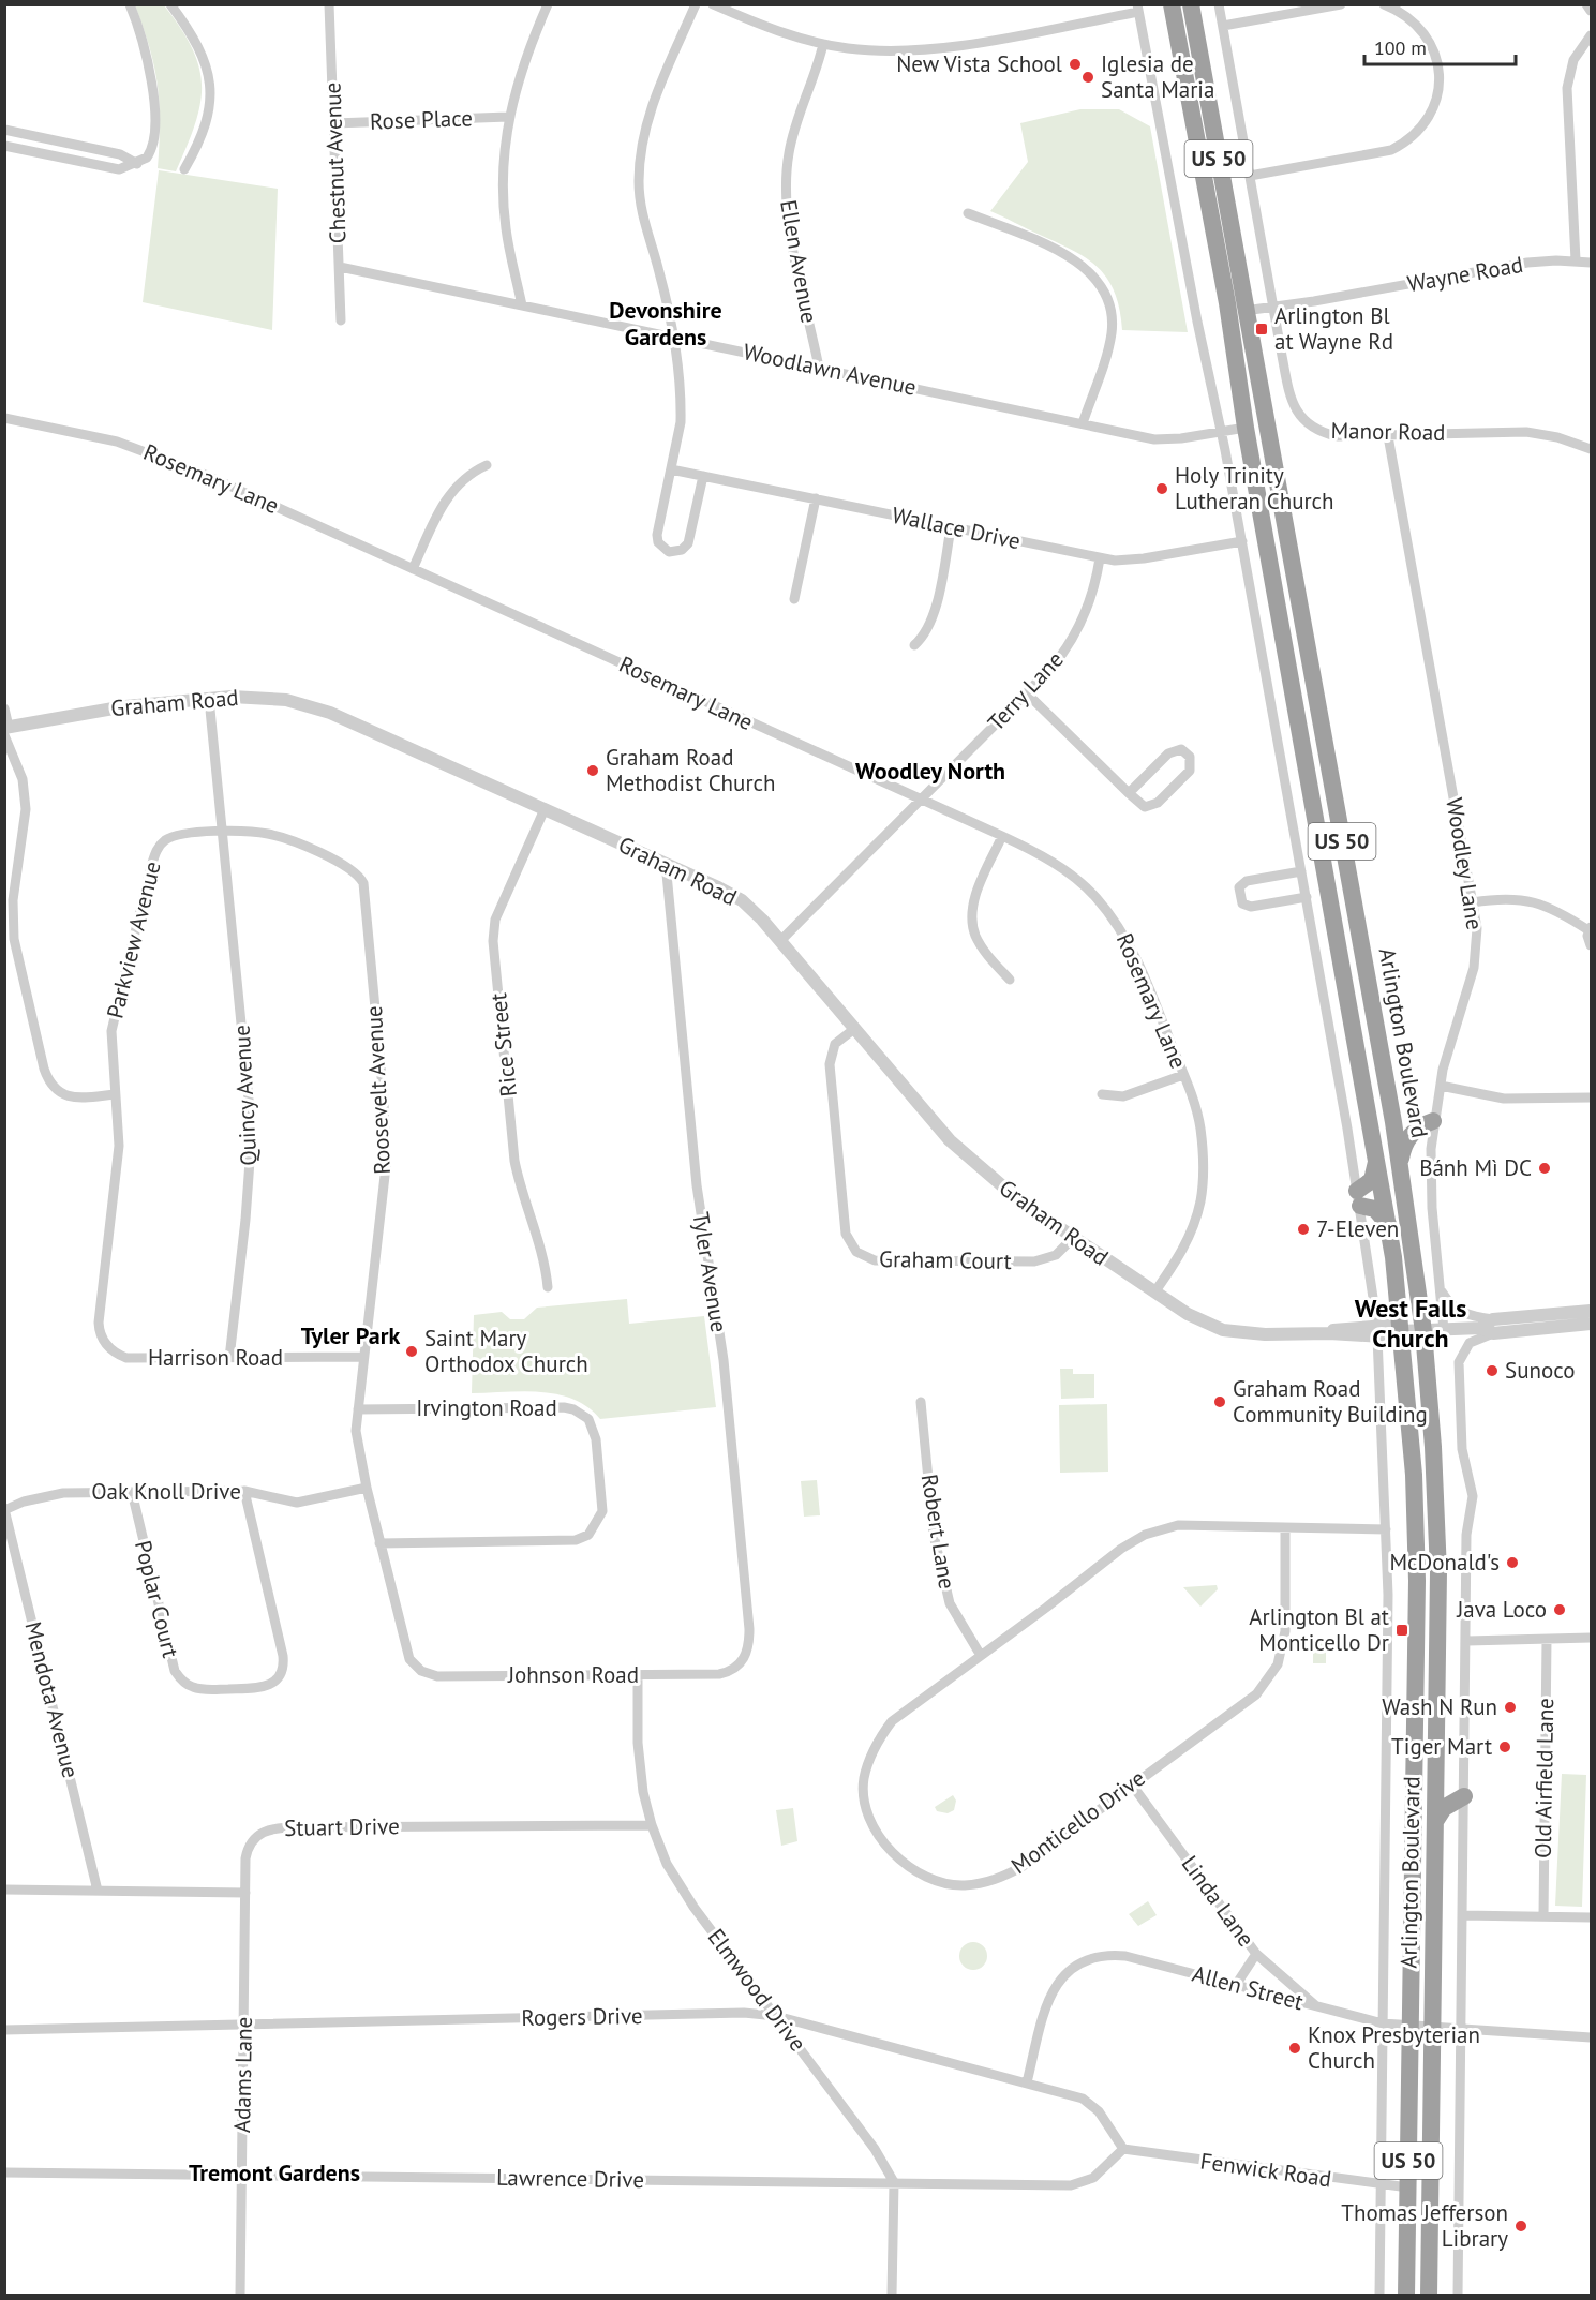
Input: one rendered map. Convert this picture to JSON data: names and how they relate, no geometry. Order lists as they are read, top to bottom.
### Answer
{
  "streets": {
    "highway": ["US 50", "Arlington Boulevard"],
    "street": [
      "Rose Place",
      "Chestnut Avenue",
      "Ellen Avenue",
      "Wayne Road",
      "Woodlawn Avenue",
      "Manor Road",
      "Rosemary Lane",
      "Wallace Drive",
      "Terry Lane",
      "Graham Road",
      "Woodley Lane",
      "Parkview Avenue",
      "Rice Street",
      "Roosevelt Avenue",
      "Quincy Avenue",
      "Graham Court",
      "Tyler Avenue",
      "Harrison Road",
      "Irvington Road",
      "Oak Knoll Drive",
      "Robert Lane",
      "Poplar Court",
      "Johnson Road",
      "Mendota Avenue",
      "Old Airfield Lane",
      "Monticello Drive",
      "Stuart Drive",
      "Linda Lane",
      "Allen Street",
      "Elmwood Drive",
      "Rogers Drive",
      "Adams Lane",
      "Fenwick Road",
      "Lawrence Drive"
    ]
  },
  "crossings": [
    ["Rose Place", "Chestnut Avenue"],
    ["Chestnut Avenue", "Woodlawn Avenue"],
    ["Ellen Avenue", "Woodlawn Avenue"],
    ["Wayne Road", "Manor Road"],
    ["Wayne Road", "Arlington Boulevard"],
    ["Woodlawn Avenue", "Arlington Boulevard"],
    ["Manor Road", "Woodley Lane"],
    ["Rosemary Lane", "Terry Lane"],
    ["Rosemary Lane", "Graham Road"],
    ["Wallace Drive", "Terry Lane"],
    ["Terry Lane", "Graham Road"],
    ["Graham Road", "Woodley Lane"],
    ["Graham Road", "Arlington Boulevard"],
    ["Graham Road", "Rice Street"],
    ["Graham Road", "Graham Court"],
    ["Graham Road", "Tyler Avenue"],
    ["Parkview Avenue", "Roosevelt Avenue"],
    ["Parkview Avenue", "Quincy Avenue"],
    ["Parkview Avenue", "Harrison Road"],
    ["Arlington Boulevard", "Allen Street"],
    ["Arlington Boulevard", "Fenwick Road"],
    ["Roosevelt Avenue", "Quincy Avenue"],
    ["Roosevelt Avenue", "Harrison Road"],
    ["Roosevelt Avenue", "Irvington Road"],
    ["Roosevelt Avenue", "Oak Knoll Drive"],
    ["Roosevelt Avenue", "Johnson Road"],
    ["Quincy Avenue", "Harrison Road"],
    ["Tyler Avenue", "Johnson Road"],
    ["Oak Knoll Drive", "Poplar Court"],
    ["Oak Knoll Drive", "Mendota Avenue"],
    ["Robert Lane", "Monticello Drive"],
    ["Johnson Road", "Elmwood Drive"],
    ["Monticello Drive", "Linda Lane"],
    ["Stuart Drive", "Elmwood Drive"],
    ["Stuart Drive", "Adams Lane"],
    ["Linda Lane", "Allen Street"],
    ["Allen Street", "Rogers Drive"],
    ["Elmwood Drive", "Rogers Drive"],
    ["Elmwood Drive", "Lawrence Drive"],
    ["Rogers Drive", "Adams Lane"],
    ["Rogers Drive", "Fenwick Road"],
    ["Rogers Drive", "Lawrence Drive"],
    ["Adams Lane", "Lawrence Drive"],
    ["Fenwick Road", "Lawrence Drive"]
  ],
  "districts": [
    "Devonshire Gardens",
    "Woodley North",
    "West Falls Church",
    "Tyler Park",
    "Tremont Gardens"
  ],
  "places": {
    "other": [
      "New Vista School",
      "Iglesia de Santa Maria",
      "Holy Trinity Lutheran Church",
      "Graham Road Methodist Church",
      "Bánh Mì DC",
      "7-Eleven",
      "Saint Mary Orthodox Church",
      "Sunoco",
      "Graham Road Community Building",
      "McDonald's",
      "Java Loco",
      "Wash N Run",
      "Tiger Mart",
      "Knox Presbyterian Church",
      "Thomas Jefferson Library"
    ],
    "transit": ["Arlington Bl at Wayne Rd", "Arlington Bl at Monticello Dr"]
  },
  "scale_bar": "100 m"
}
